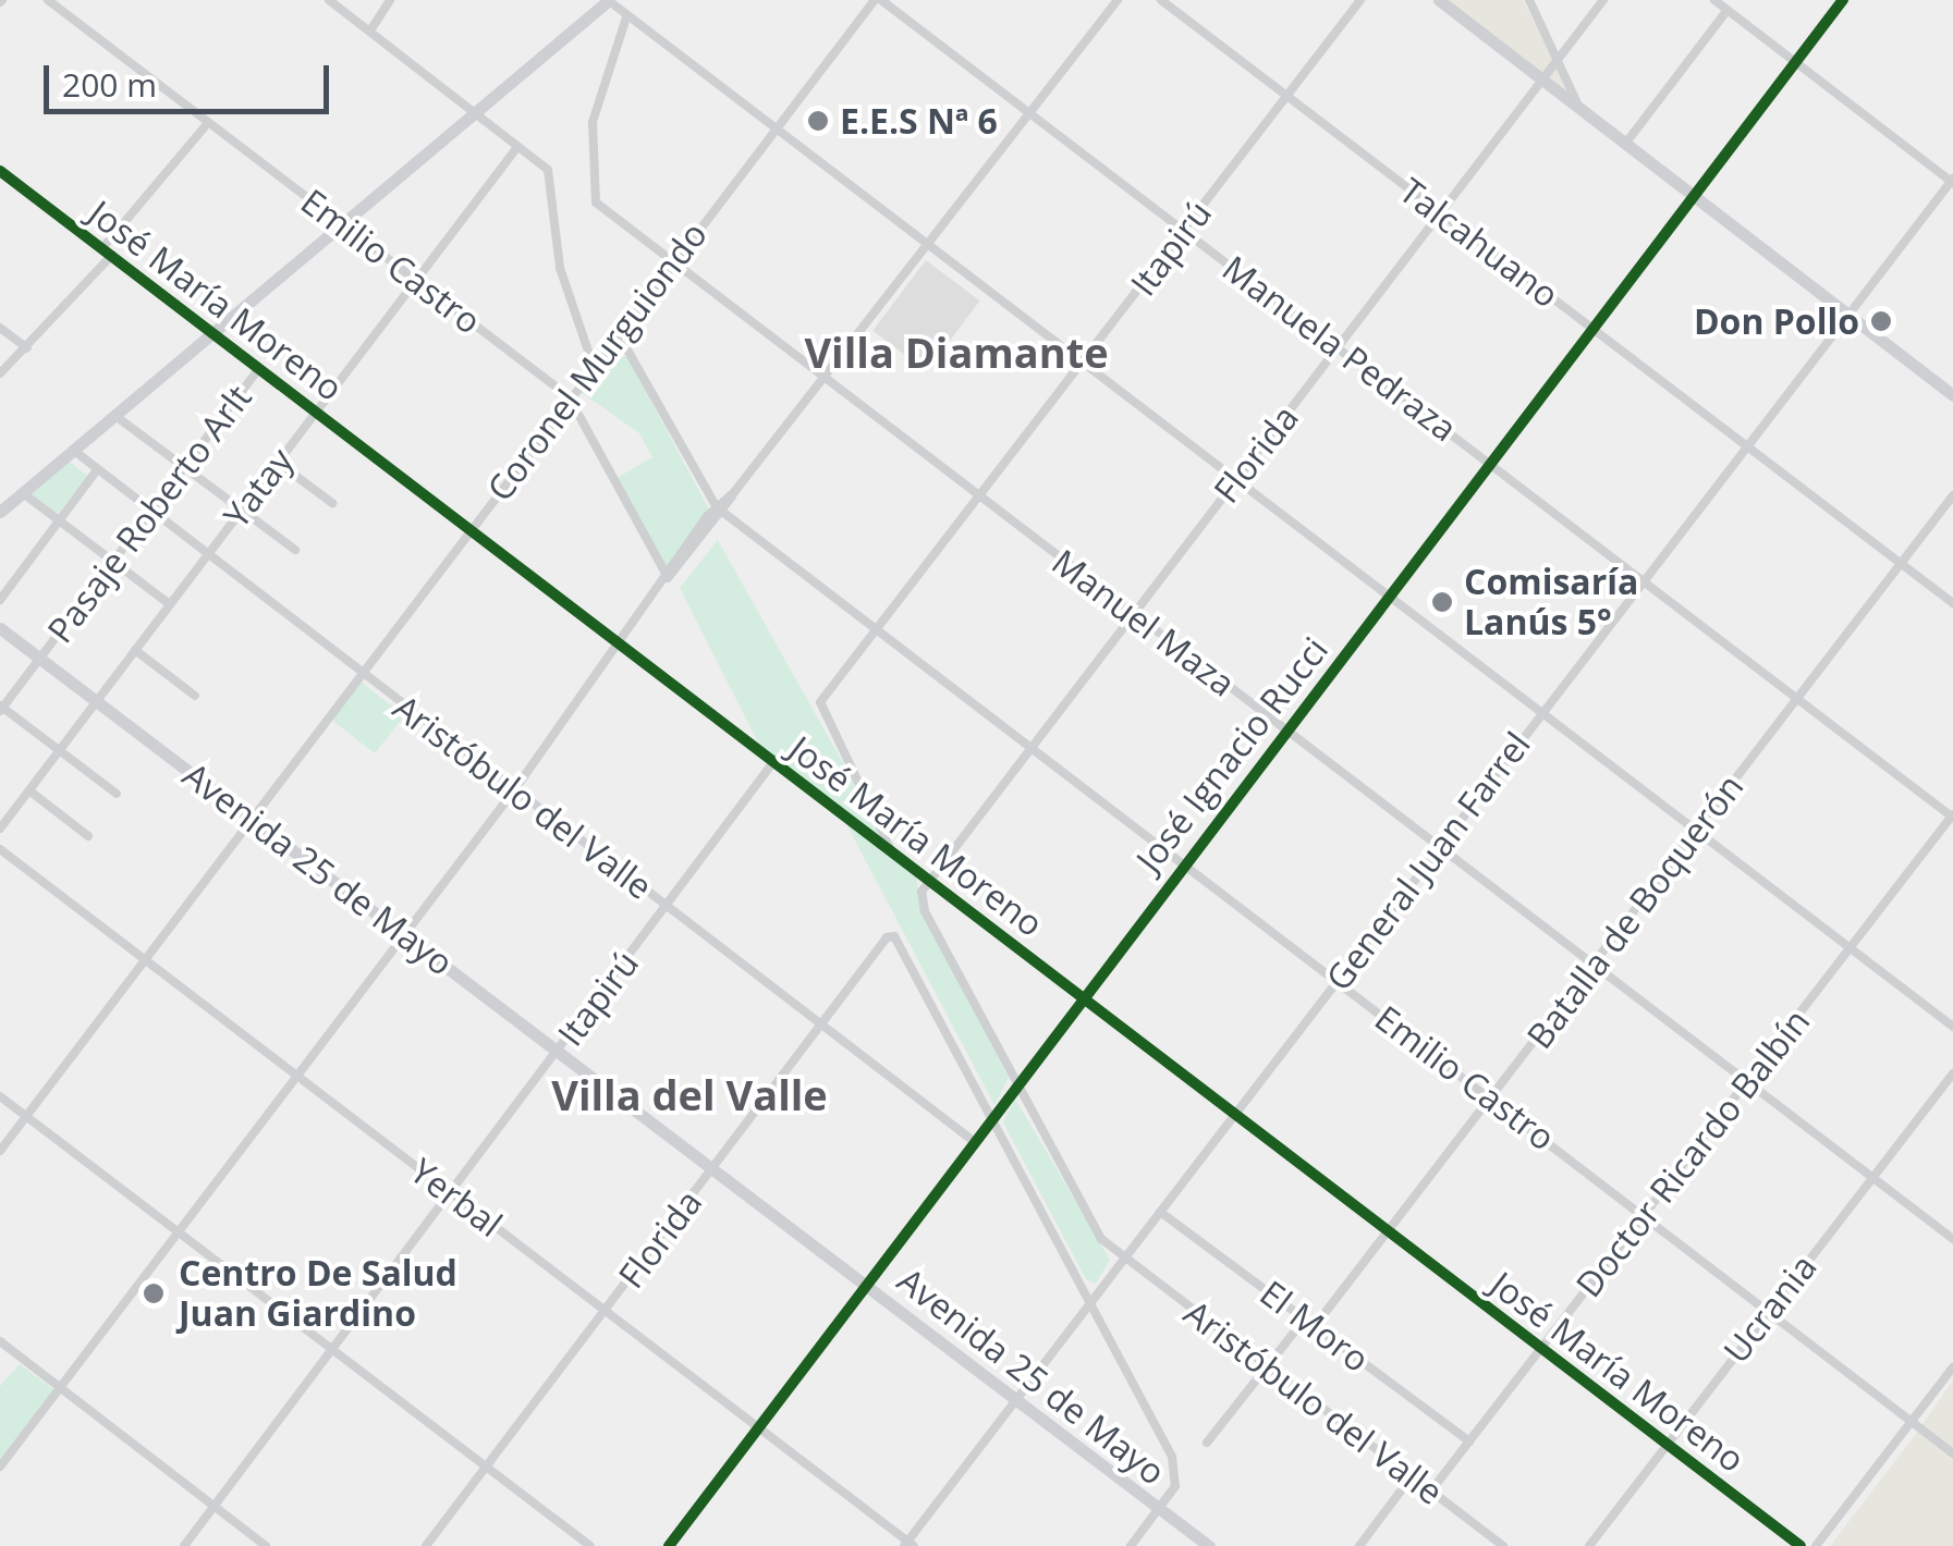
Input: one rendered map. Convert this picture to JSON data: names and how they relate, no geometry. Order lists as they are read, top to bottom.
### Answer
{
  "streets": {
    "main road": ["Avenida 25 de Mayo"],
    "street": [
      "Talcahuano",
      "Itapirú",
      "Emilio Castro",
      "José María Moreno",
      "Manuela Pedraza",
      "Coronel Murguiondo",
      "Florida",
      "Yatay",
      "Pasaje Roberto Arlt",
      "Manuel Maza",
      "José Ignacio Rucci",
      "Aristóbulo del Valle",
      "General Juan Farrel",
      "Batalla de Boquerón",
      "Doctor Ricardo Balbín",
      "Yerbal",
      "Ucrania",
      "El Moro"
    ]
  },
  "crossings": [
    ["Talcahuano", "Itapirú"],
    ["Talcahuano", "Florida"],
    ["Talcahuano", "José Ignacio Rucci"],
    ["Talcahuano", "General Juan Farrel"],
    ["Talcahuano", "Batalla de Boquerón"],
    ["Itapirú", "Emilio Castro"],
    ["Itapirú", "José María Moreno"],
    ["Itapirú", "Manuela Pedraza"],
    ["Itapirú", "Manuel Maza"],
    ["Itapirú", "Aristóbulo del Valle"],
    ["Itapirú", "Avenida 25 de Mayo"],
    ["Itapirú", "Yerbal"],
    ["Emilio Castro", "Coronel Murguiondo"],
    ["Emilio Castro", "Florida"],
    ["Emilio Castro", "Yatay"],
    ["Emilio Castro", "José Ignacio Rucci"],
    ["Emilio Castro", "General Juan Farrel"],
    ["Emilio Castro", "Batalla de Boquerón"],
    ["Emilio Castro", "Doctor Ricardo Balbín"],
    ["Emilio Castro", "Ucrania"],
    ["José María Moreno", "Coronel Murguiondo"],
    ["José María Moreno", "Florida"],
    ["José María Moreno", "Yatay"],
    ["José María Moreno", "Pasaje Roberto Arlt"],
    ["José María Moreno", "José Ignacio Rucci"],
    ["José María Moreno", "Aristóbulo del Valle"],
    ["José María Moreno", "General Juan Farrel"],
    ["José María Moreno", "Batalla de Boquerón"],
    ["José María Moreno", "Doctor Ricardo Balbín"],
    ["José María Moreno", "Ucrania"],
    ["Manuela Pedraza", "Coronel Murguiondo"],
    ["Manuela Pedraza", "Florida"],
    ["Manuela Pedraza", "José Ignacio Rucci"],
    ["Manuela Pedraza", "General Juan Farrel"],
    ["Manuela Pedraza", "Batalla de Boquerón"],
    ["Manuela Pedraza", "Doctor Ricardo Balbín"],
    ["Coronel Murguiondo", "Manuel Maza"],
    ["Coronel Murguiondo", "Aristóbulo del Valle"],
    ["Coronel Murguiondo", "Avenida 25 de Mayo"],
    ["Coronel Murguiondo", "Yerbal"],
    ["Florida", "Manuel Maza"],
    ["Florida", "José Ignacio Rucci"],
    ["Florida", "Aristóbulo del Valle"],
    ["Florida", "Avenida 25 de Mayo"],
    ["Florida", "Yerbal"],
    ["Yatay", "Aristóbulo del Valle"],
    ["Yatay", "Avenida 25 de Mayo"],
    ["Pasaje Roberto Arlt", "Aristóbulo del Valle"],
    ["Pasaje Roberto Arlt", "Avenida 25 de Mayo"],
    ["Manuel Maza", "José Ignacio Rucci"],
    ["Manuel Maza", "General Juan Farrel"],
    ["Manuel Maza", "Batalla de Boquerón"],
    ["Manuel Maza", "Doctor Ricardo Balbín"],
    ["Manuel Maza", "Ucrania"],
    ["José Ignacio Rucci", "Aristóbulo del Valle"],
    ["José Ignacio Rucci", "Avenida 25 de Mayo"],
    ["José Ignacio Rucci", "Yerbal"],
    ["Aristóbulo del Valle", "General Juan Farrel"],
    ["Aristóbulo del Valle", "Doctor Ricardo Balbín"],
    ["General Juan Farrel", "Avenida 25 de Mayo"],
    ["General Juan Farrel", "Yerbal"],
    ["General Juan Farrel", "El Moro"],
    ["Batalla de Boquerón", "El Moro"],
    ["Doctor Ricardo Balbín", "El Moro"]
  ],
  "districts": ["Villa Diamante", "Villa del Valle"],
  "places": [
    "E.E.S Nª 6",
    "Don Pollo",
    "Comisaría Lanús 5°",
    "Centro De Salud Juan Giardino"
  ],
  "scale_bar": "200 m"
}
